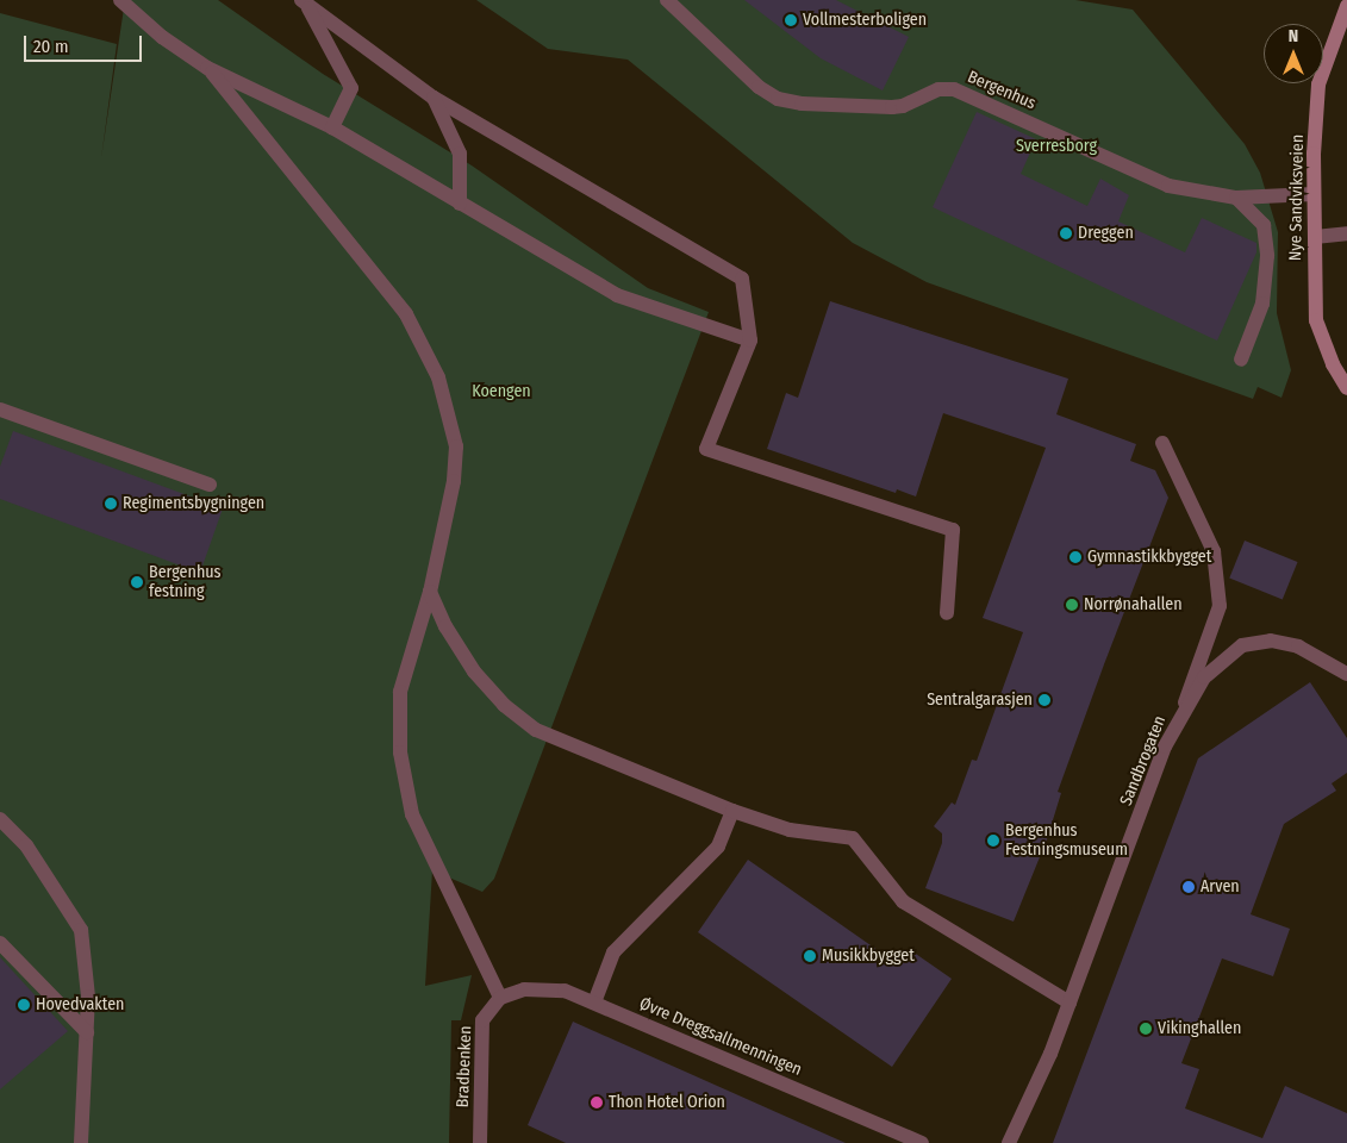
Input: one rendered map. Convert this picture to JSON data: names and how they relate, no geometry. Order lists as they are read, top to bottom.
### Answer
{
  "streets": {
    "main road": ["Nye Sandviksveien"],
    "street": [
      "Bergenhus",
      "Sandbrogaten",
      "Øvre Dreggsallmenningen",
      "Bradbenken"
    ]
  },
  "crossings": [
    ["Bergenhus", "Nye Sandviksveien"],
    ["Øvre Dreggsallmenningen", "Bradbenken"]
  ],
  "parks": ["Sverresborg", "Koengen"],
  "places": [
    "Vollmesterboligen",
    "Dreggen",
    "Regimentsbygningen",
    "Gymnastikkbygget",
    "Bergenhus festning",
    "Norrønahallen",
    "Sentralgarasjen",
    "Bergenhus Festningsmuseum",
    "Arven",
    "Musikkbygget",
    "Hovedvakten",
    "Vikinghallen",
    "Thon Hotel Orion"
  ],
  "scale_bar": "20 m",
  "north": "top"
}
